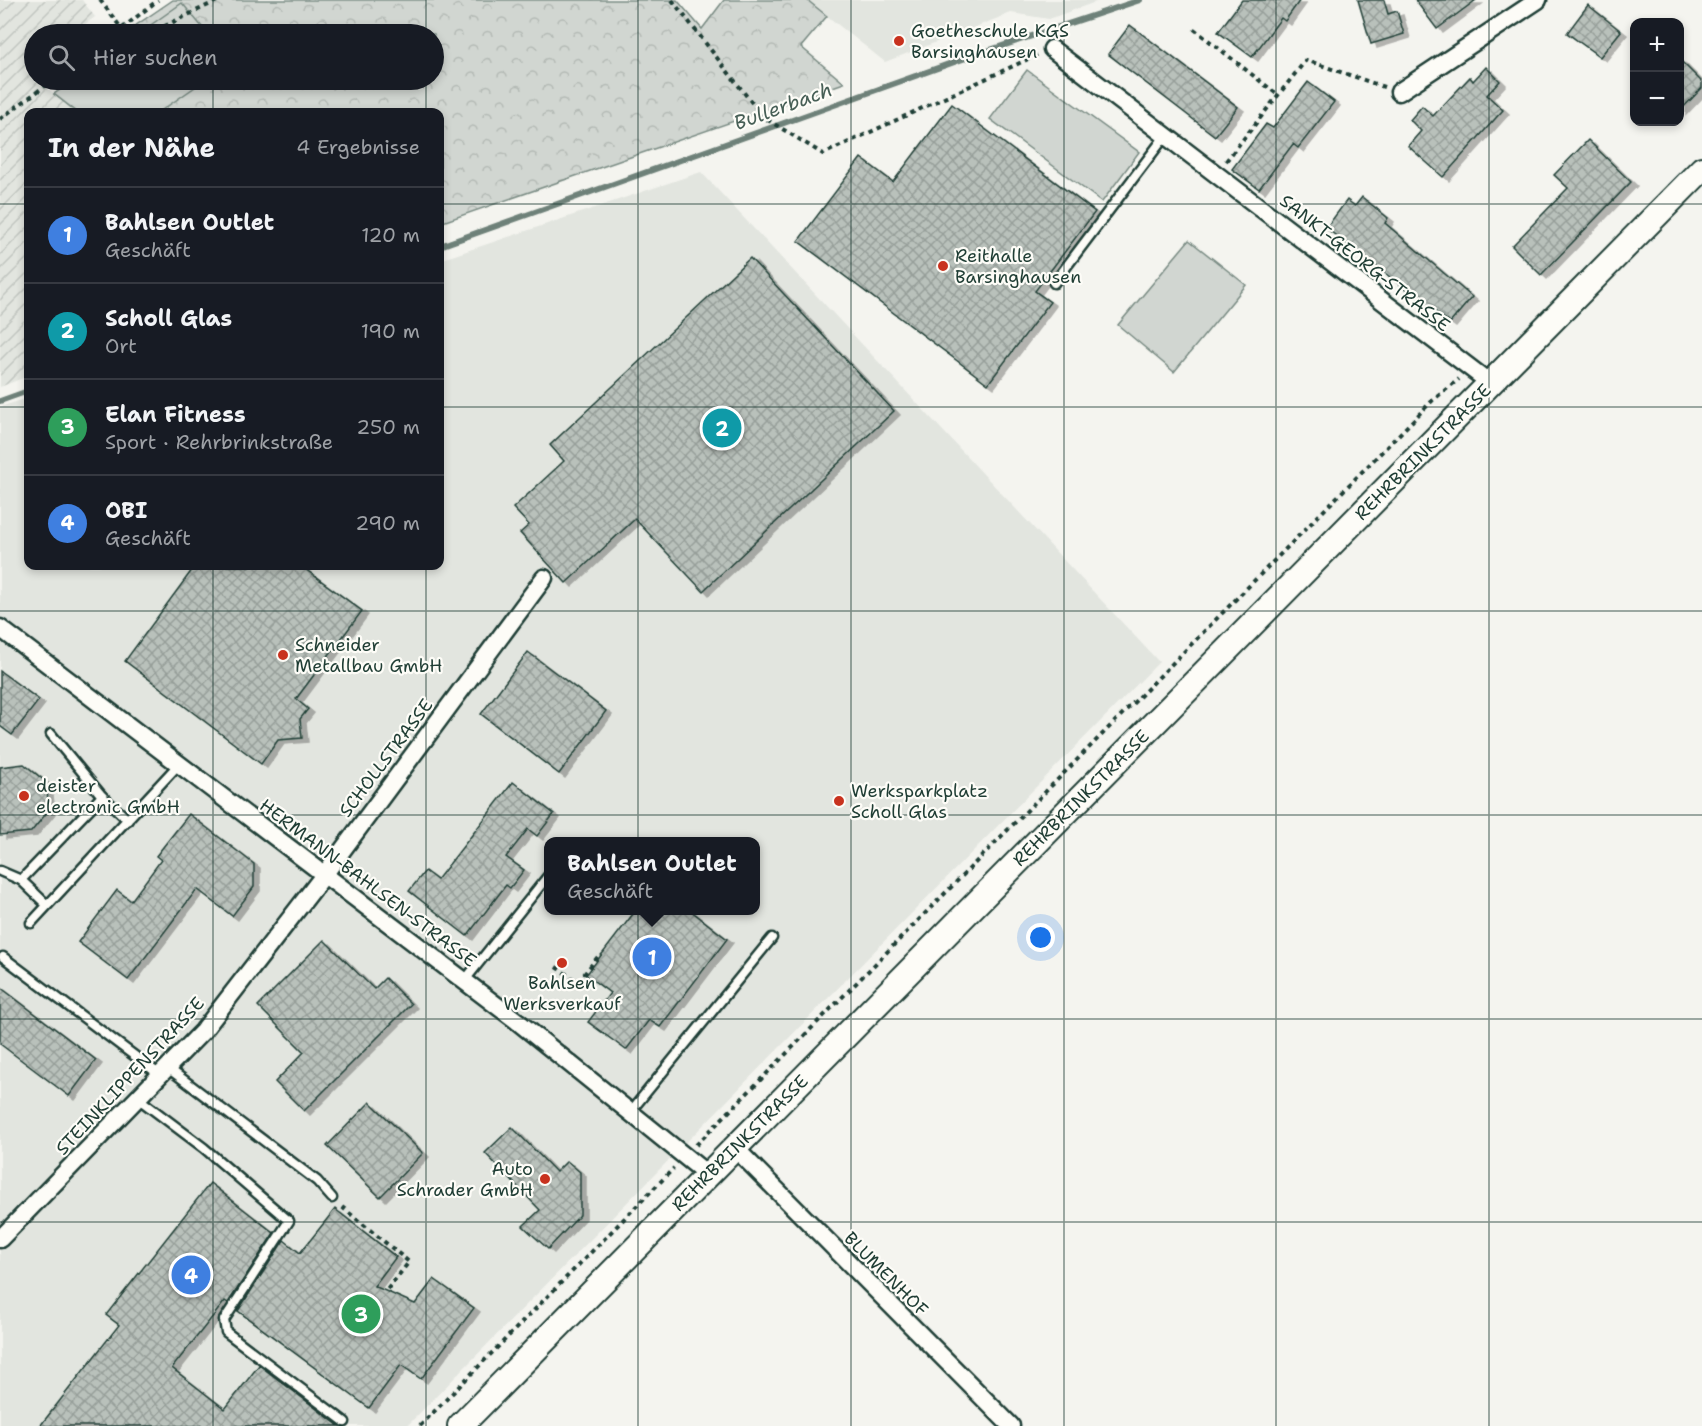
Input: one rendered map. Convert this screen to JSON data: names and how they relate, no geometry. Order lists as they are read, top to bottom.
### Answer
{
  "streets": {
    "main road": ["REHRBRINKSTRASSE"],
    "street": [
      "SANKT-GEORG-STRASSE",
      "SCHOLLSTRASSE",
      "HERMANN-BAHLSEN-STRASSE",
      "STEINKLIPPENSTRASSE",
      "BLUMENHOF"
    ]
  },
  "crossings": [
    ["SANKT-GEORG-STRASSE", "REHRBRINKSTRASSE"],
    ["REHRBRINKSTRASSE", "HERMANN-BAHLSEN-STRASSE"],
    ["REHRBRINKSTRASSE", "BLUMENHOF"],
    ["SCHOLLSTRASSE", "HERMANN-BAHLSEN-STRASSE"],
    ["SCHOLLSTRASSE", "STEINKLIPPENSTRASSE"],
    ["HERMANN-BAHLSEN-STRASSE", "STEINKLIPPENSTRASSE"]
  ],
  "water": ["Bullerbach"],
  "places": [
    "Goetheschule KGS Barsinghausen",
    "Reithalle Barsinghausen",
    "Schneider Metallbau GmbH",
    "deister electronic GmbH",
    "Werksparkplatz Scholl Glas",
    "Bahlsen Werksverkauf",
    "Auto Schrader GmbH"
  ],
  "page": {
    "map_buttons": ["+", "−"],
    "search": "Hier suchen",
    "heading": ["In der Nähe", "4 Ergebnisse"],
    "list": [
      {
        "mark": "1",
        "name": "Bahlsen Outlet",
        "note": "Geschäft",
        "value": "120 m"
      },
      {
        "mark": "2",
        "name": "Scholl Glas",
        "note": "Ort",
        "value": "190 m"
      },
      {
        "mark": "3",
        "name": "Elan Fitness",
        "note": "Sport · Rehrbrinkstraße",
        "value": "250 m"
      },
      {
        "mark": "4",
        "name": "OBI",
        "note": "Geschäft",
        "value": "290 m"
      }
    ],
    "pins": [
      "2",
      "1",
      "4",
      "3"
    ],
    "popup": ["Bahlsen Outlet", "Geschäft"]
  }
}
